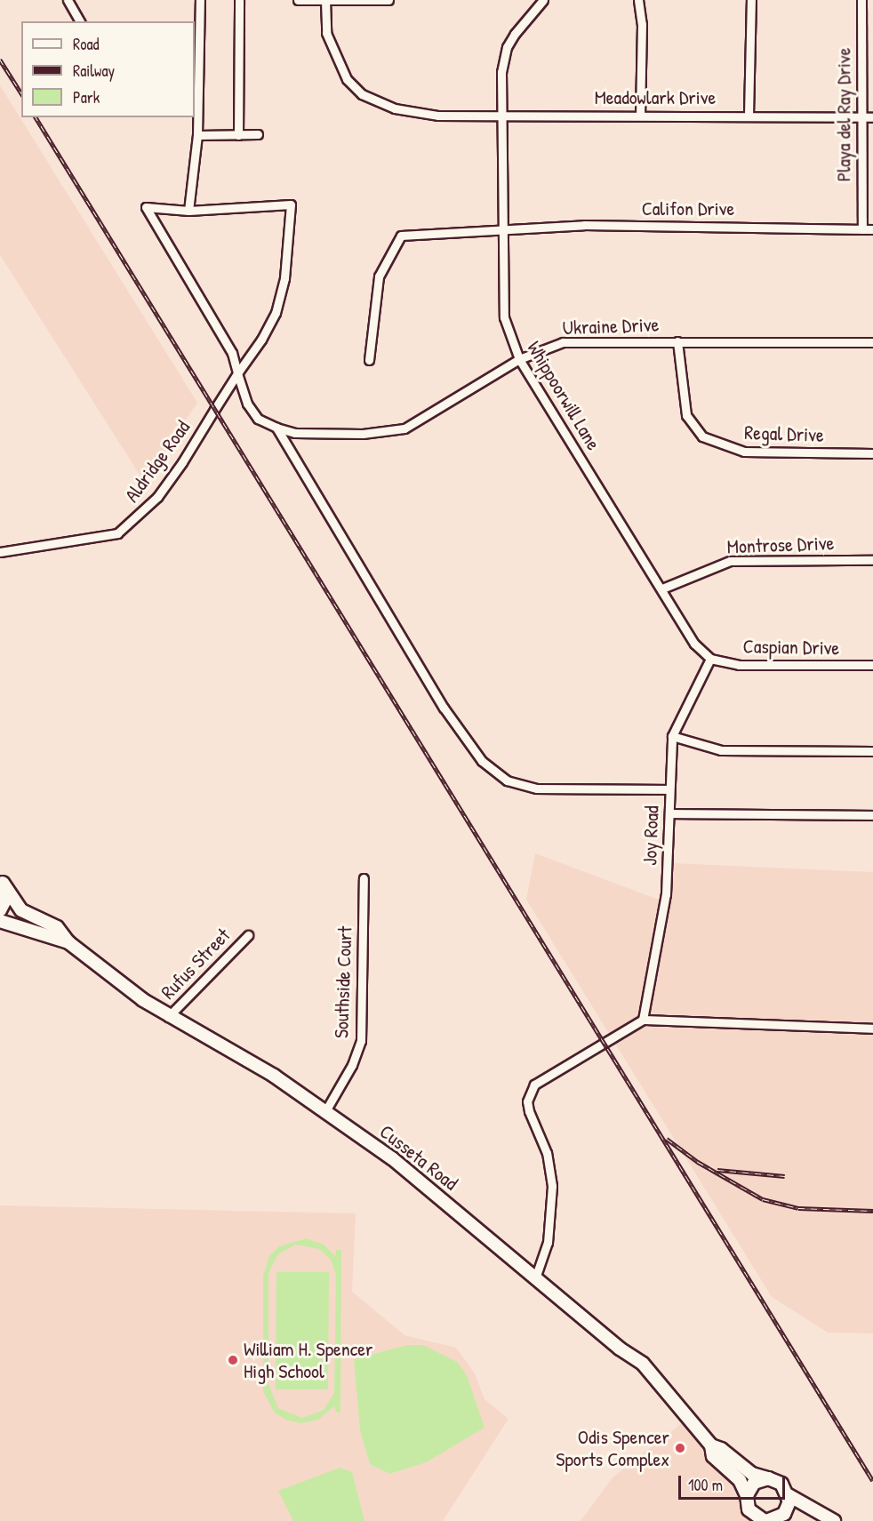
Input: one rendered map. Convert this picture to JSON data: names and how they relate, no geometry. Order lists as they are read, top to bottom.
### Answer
{
  "streets": {
    "street": [
      "Meadowlark Drive",
      "Playa del Ray Drive",
      "Califon Drive",
      "Ukraine Drive",
      "Whippoorwill Lane",
      "Regal Drive",
      "Aldridge Road",
      "Montrose Drive",
      "Caspian Drive",
      "Joy Road",
      "Rufus Street",
      "Southside Court",
      "Cusseta Road"
    ]
  },
  "crossings": [
    ["Meadowlark Drive", "Playa del Ray Drive"],
    ["Meadowlark Drive", "Whippoorwill Lane"],
    ["Playa del Ray Drive", "Califon Drive"],
    ["Califon Drive", "Whippoorwill Lane"],
    ["Ukraine Drive", "Whippoorwill Lane"],
    ["Ukraine Drive", "Regal Drive"],
    ["Whippoorwill Lane", "Montrose Drive"],
    ["Whippoorwill Lane", "Caspian Drive"],
    ["Whippoorwill Lane", "Joy Road"],
    ["Caspian Drive", "Joy Road"],
    ["Rufus Street", "Cusseta Road"],
    ["Southside Court", "Cusseta Road"]
  ],
  "places": ["William H. Spencer High School", "Odis Spencer Sports Complex"],
  "legend": ["Road", "Railway", "Park"],
  "scale_bar": "100 m"
}
